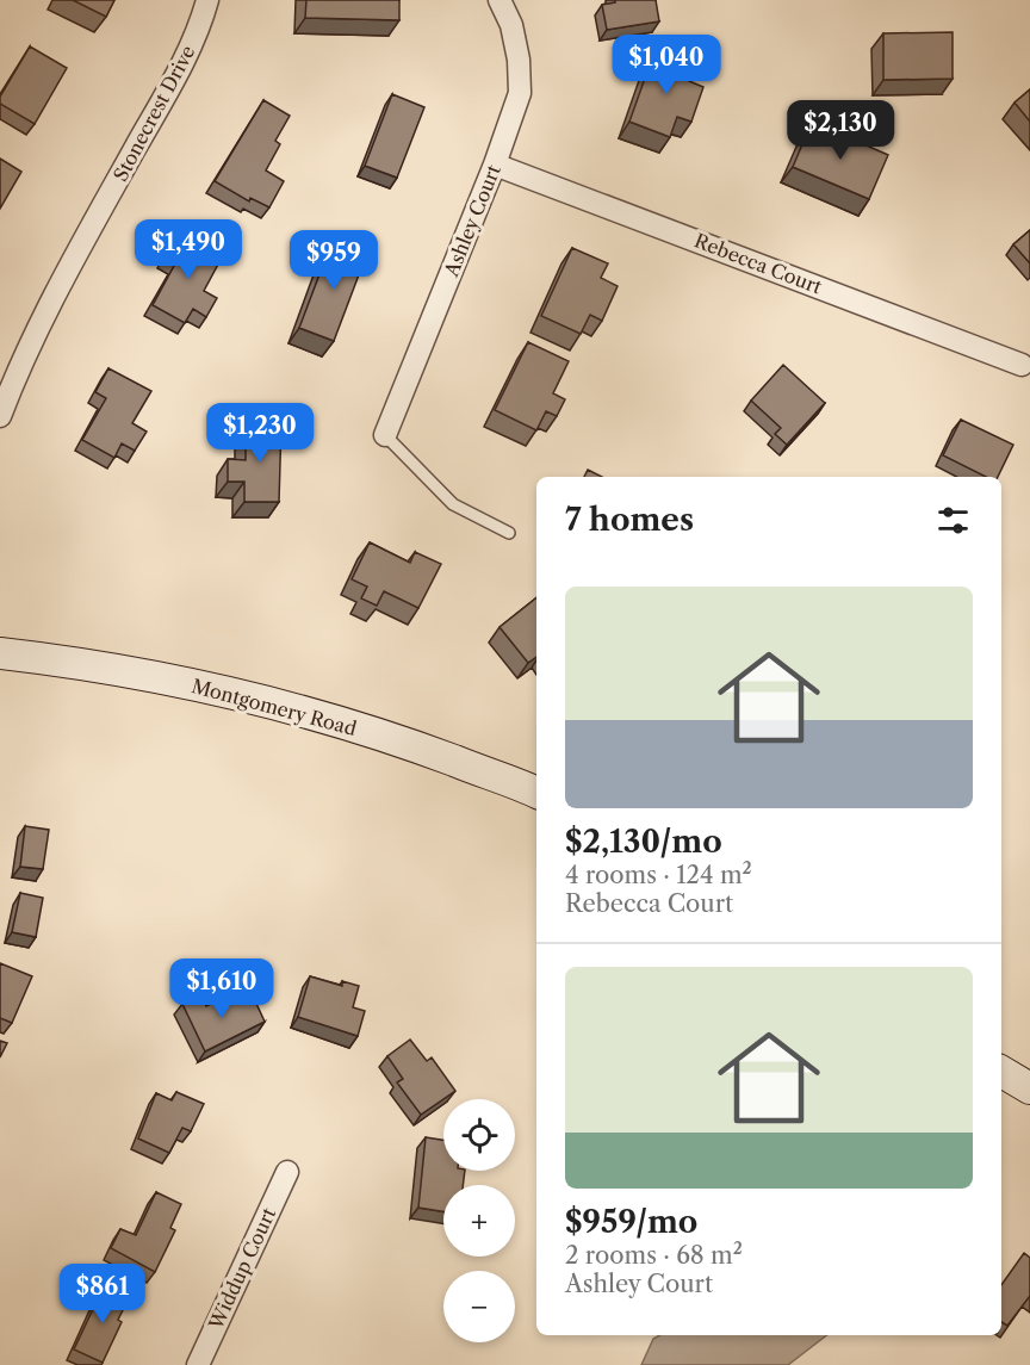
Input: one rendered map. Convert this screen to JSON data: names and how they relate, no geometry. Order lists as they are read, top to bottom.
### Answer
{
  "streets": {
    "main road": ["Montgomery Road"],
    "street": [
      "Stonecrest Drive",
      "Ashley Court",
      "Rebecca Court",
      "Widdup Court"
    ]
  },
  "crossings": [
    ["Ashley Court", "Rebecca Court"]
  ],
  "page": {
    "price": [
      "$1,040",
      "$2,130",
      "$1,490",
      "$959",
      "$1,230",
      "$1,610",
      "$861"
    ],
    "heading": "7 homes",
    "list": [
      {
        "name": "$2,130/mo",
        "note": "4 rooms · 124 m² · Rebecca Court"
      },
      {
        "name": "$959/mo",
        "note": "2 rooms · 68 m² · Ashley Court"
      }
    ],
    "map_buttons": ["+", "−"]
  }
}
